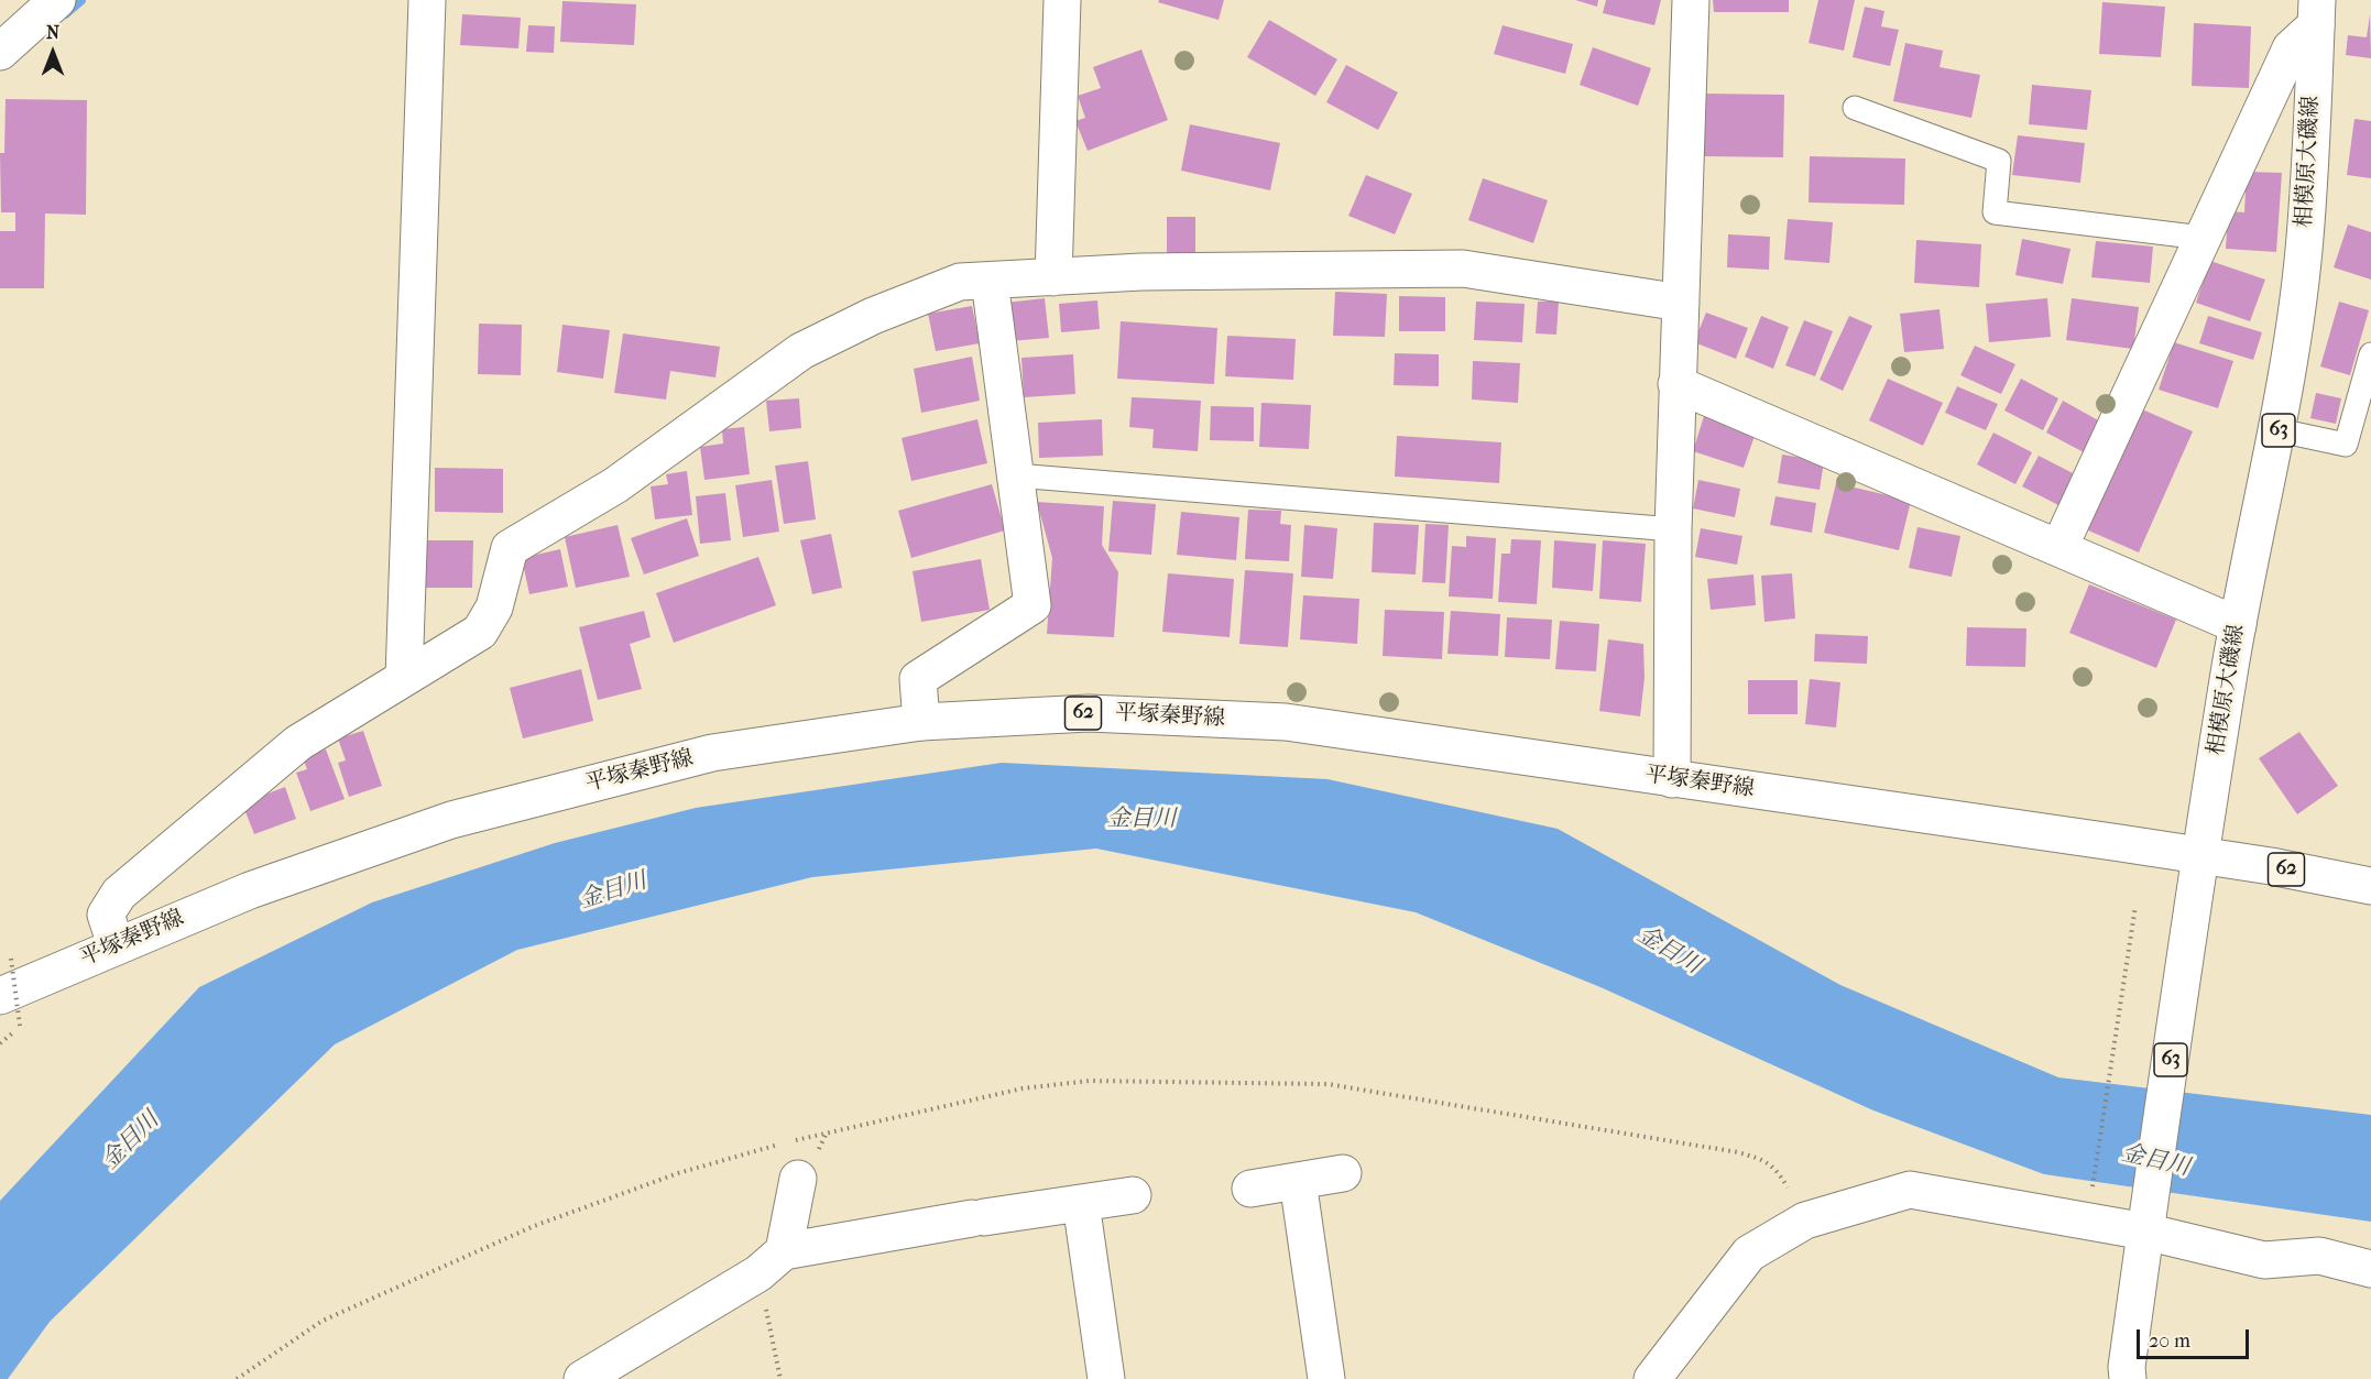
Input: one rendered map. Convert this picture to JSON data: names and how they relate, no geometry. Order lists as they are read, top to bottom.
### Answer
{
  "streets": {
    "street": [
      "相模原大磯線",
      "63",
      "62",
      "平塚秦野線"
    ]
  },
  "crossings": [
    ["相模原大磯線", "平塚秦野線"]
  ],
  "water": ["金目川"],
  "scale_bar": "20 m",
  "north": "top"
}
